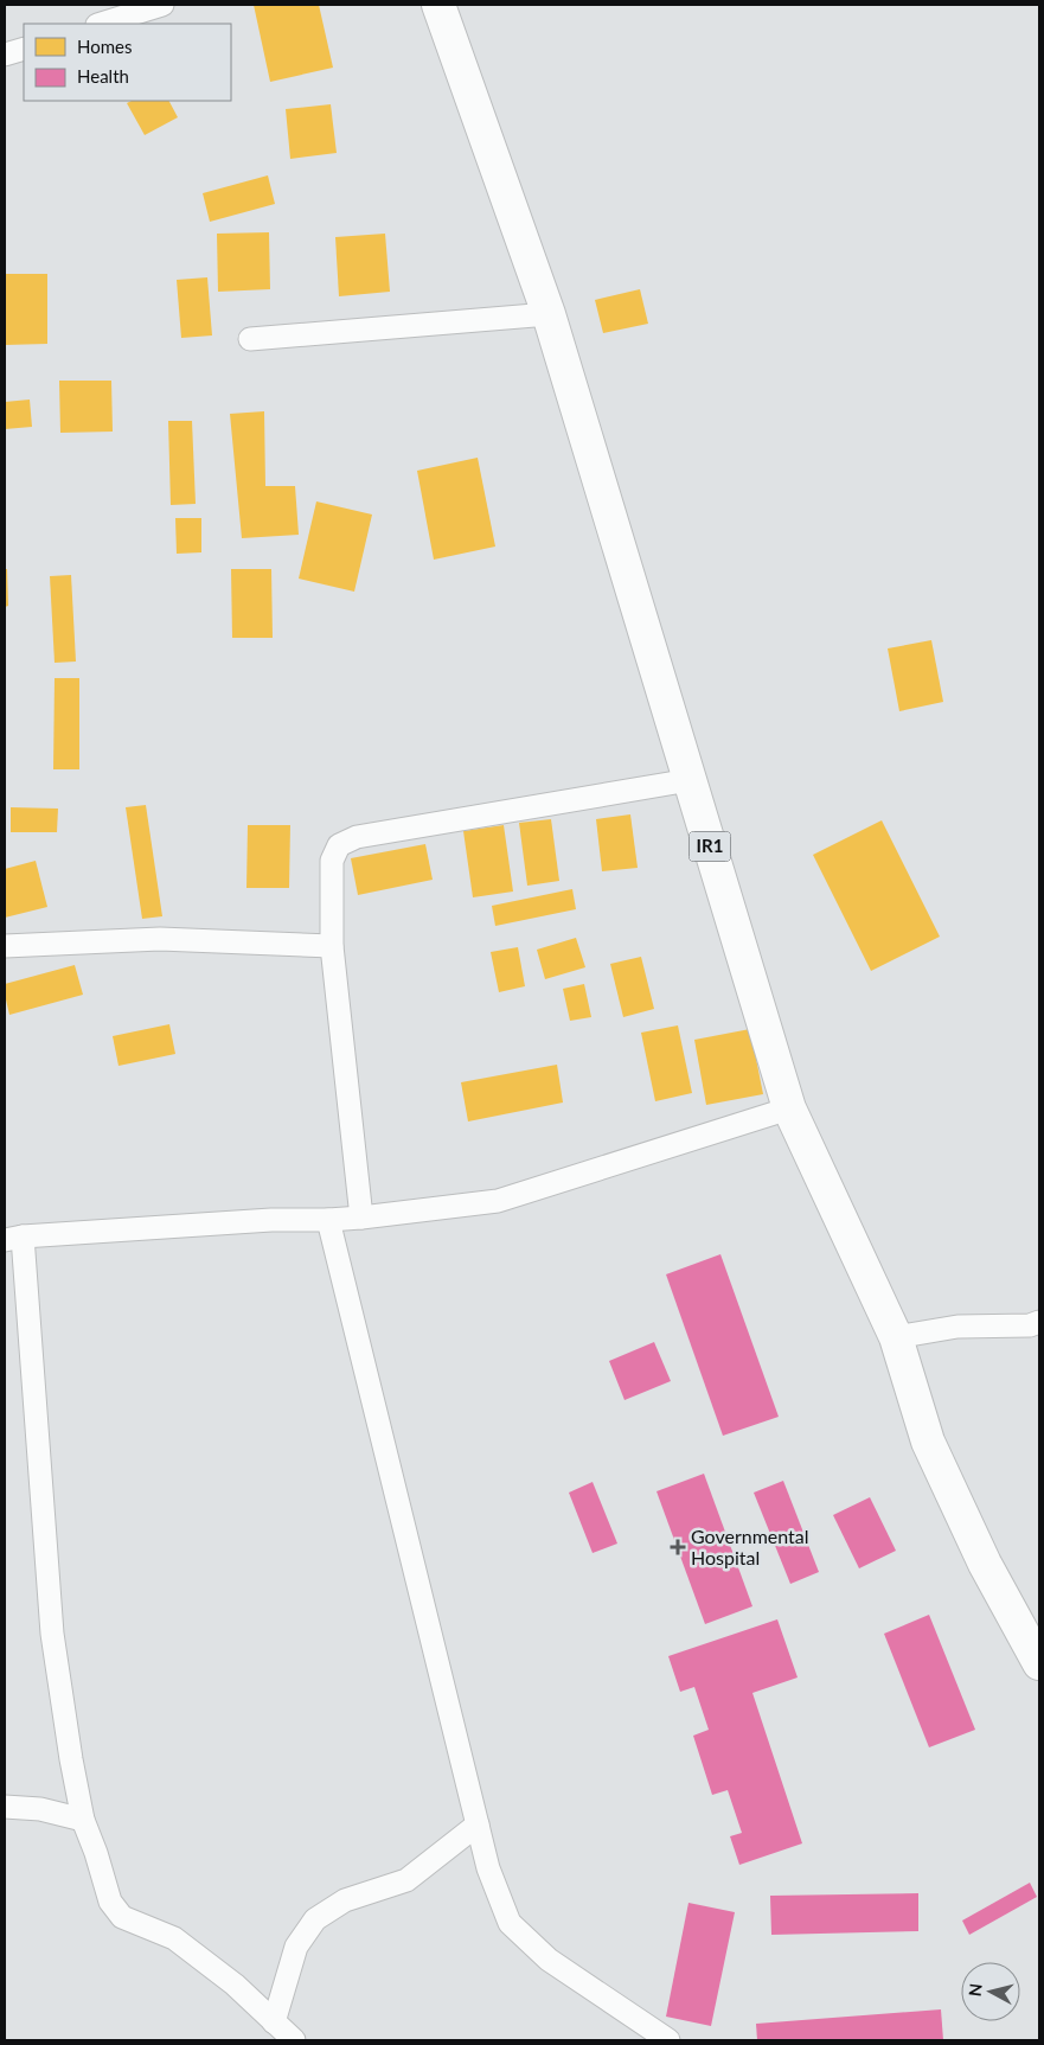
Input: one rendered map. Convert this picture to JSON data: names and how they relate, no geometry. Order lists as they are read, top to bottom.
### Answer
{
  "streets": {
    "main road": ["IR1"]
  },
  "places": {
    "health": ["Governmental Hospital"]
  },
  "legend": ["Homes", "Health"],
  "north": "left"
}
